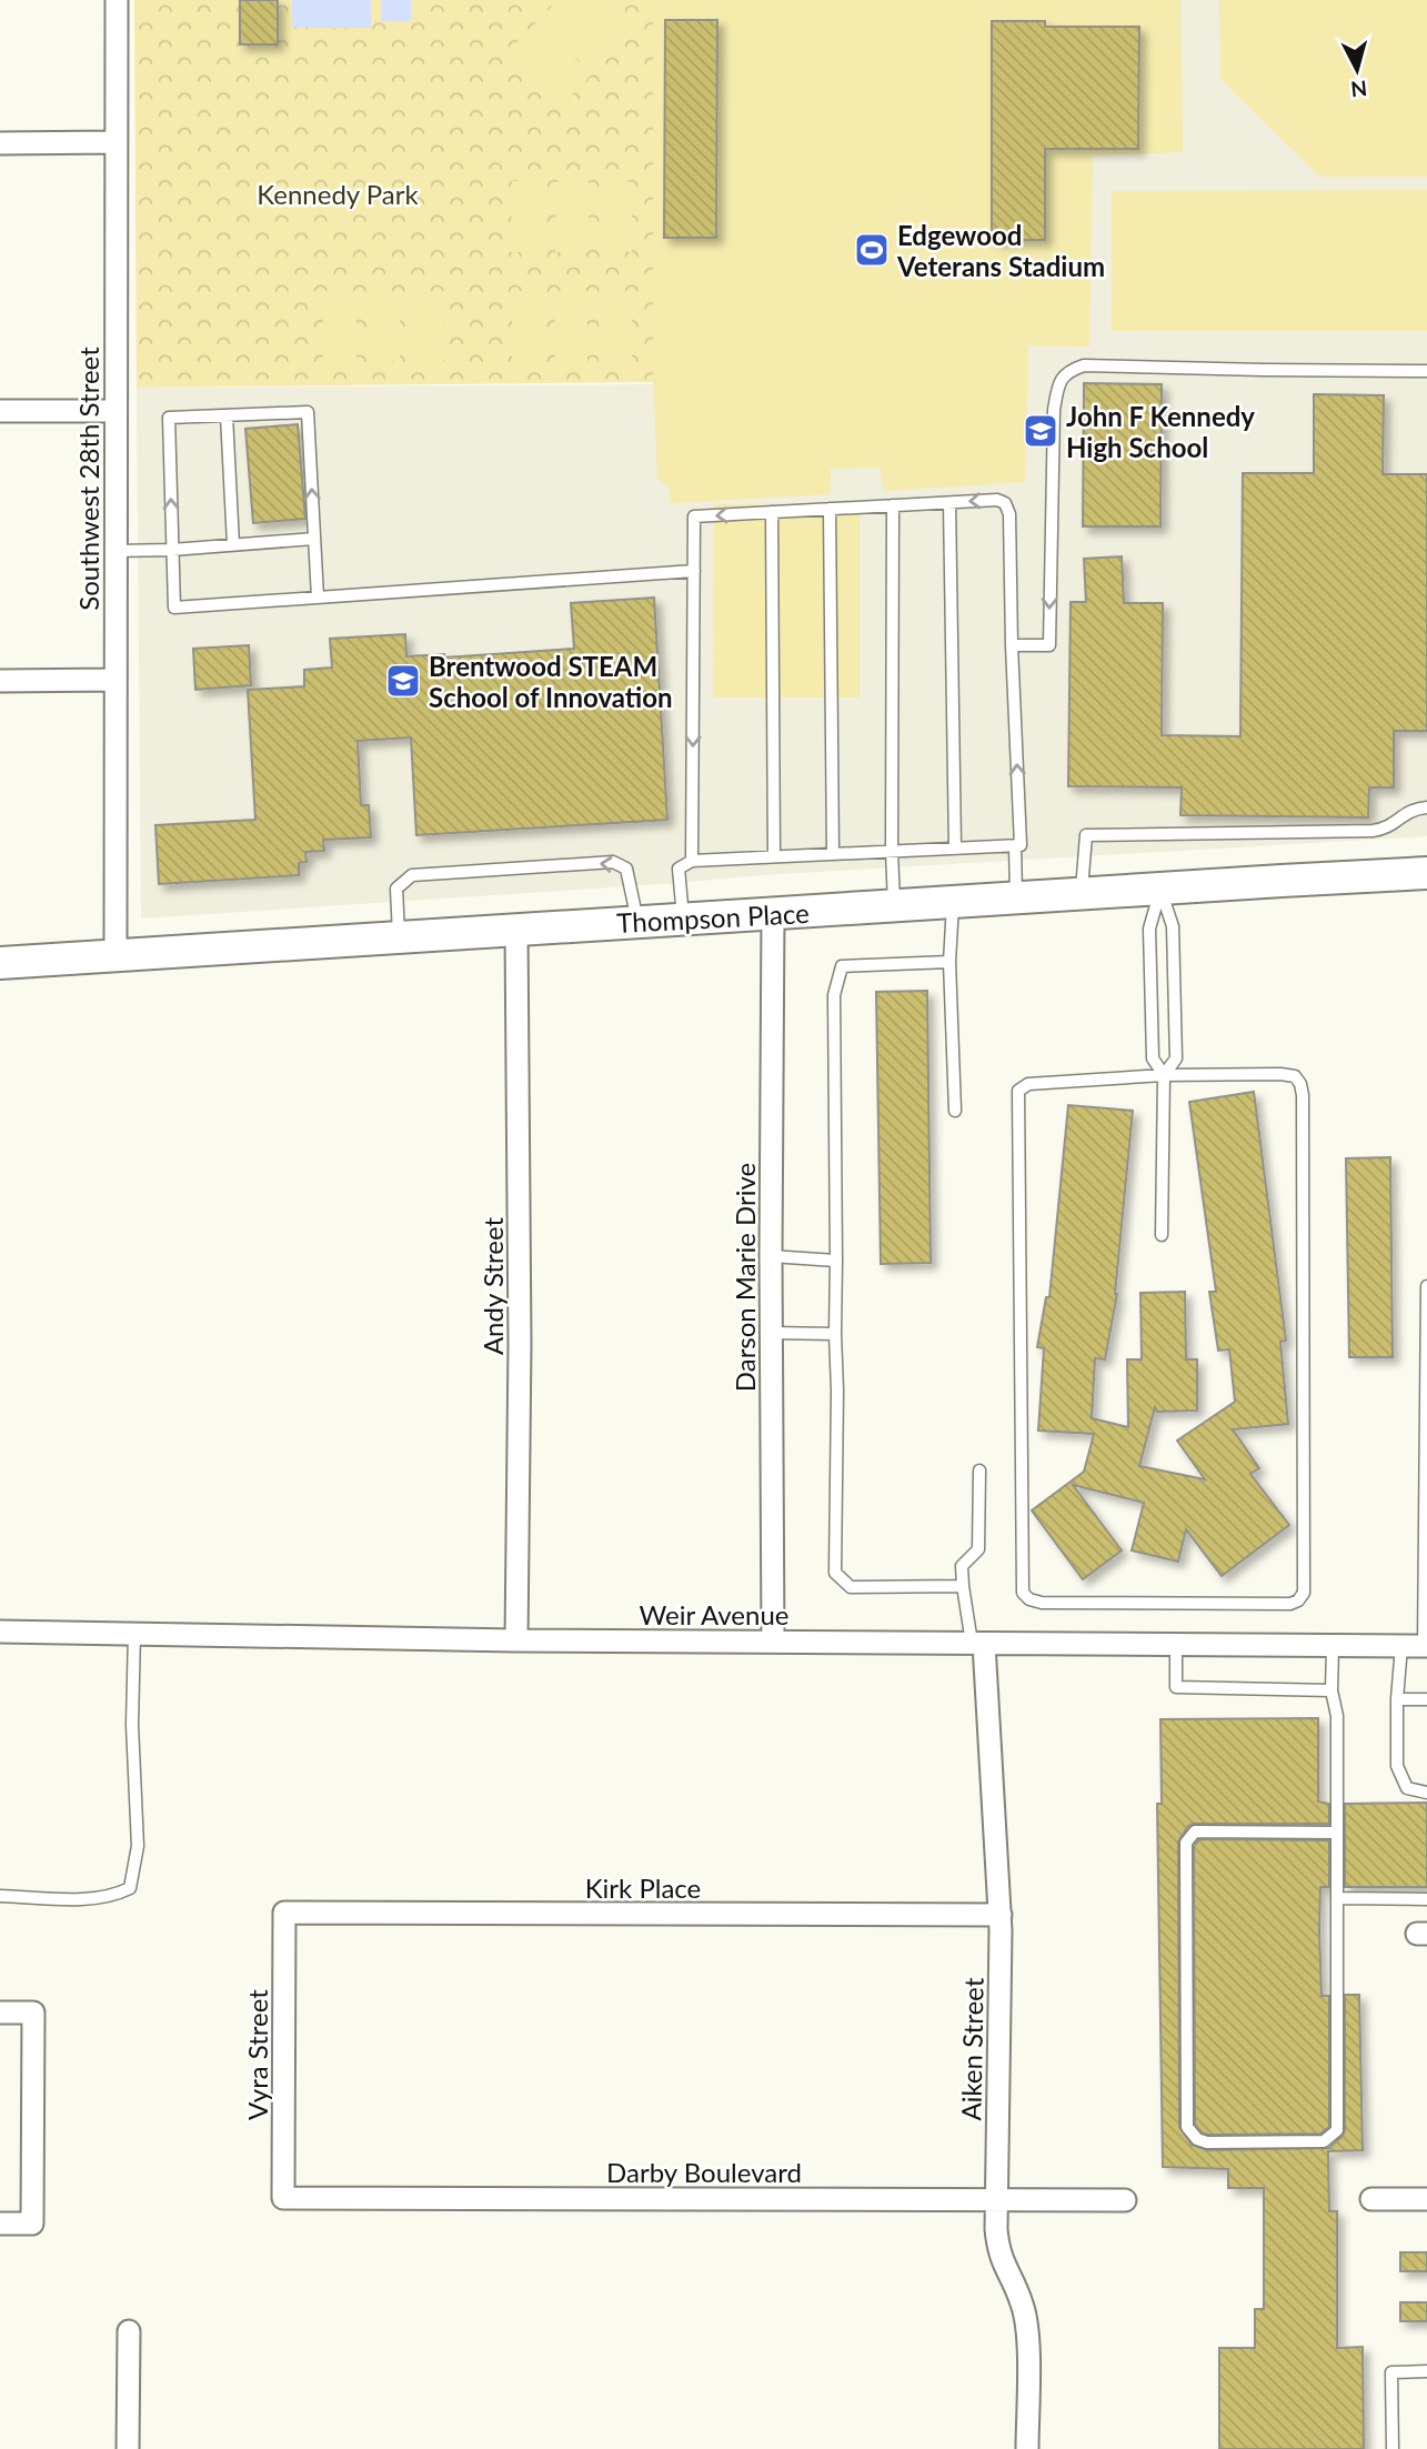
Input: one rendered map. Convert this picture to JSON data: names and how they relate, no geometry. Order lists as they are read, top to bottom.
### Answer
{
  "streets": {
    "street": [
      "Southwest 28th Street",
      "Thompson Place",
      "Darson Marie Drive",
      "Andy Street",
      "Weir Avenue",
      "Kirk Place",
      "Aiken Street",
      "Vyra Street",
      "Darby Boulevard"
    ]
  },
  "crossings": [
    ["Southwest 28th Street", "Thompson Place"],
    ["Thompson Place", "Darson Marie Drive"],
    ["Thompson Place", "Andy Street"],
    ["Darson Marie Drive", "Weir Avenue"],
    ["Andy Street", "Weir Avenue"],
    ["Weir Avenue", "Aiken Street"],
    ["Kirk Place", "Aiken Street"],
    ["Kirk Place", "Vyra Street"],
    ["Aiken Street", "Darby Boulevard"],
    ["Vyra Street", "Darby Boulevard"]
  ],
  "parks": ["Kennedy Park"],
  "places": {
    "sports": ["Edgewood Veterans Stadium"],
    "school or university": ["John F Kennedy High School", "Brentwood STEAM School of Innovation"]
  },
  "north": "bottom"
}
